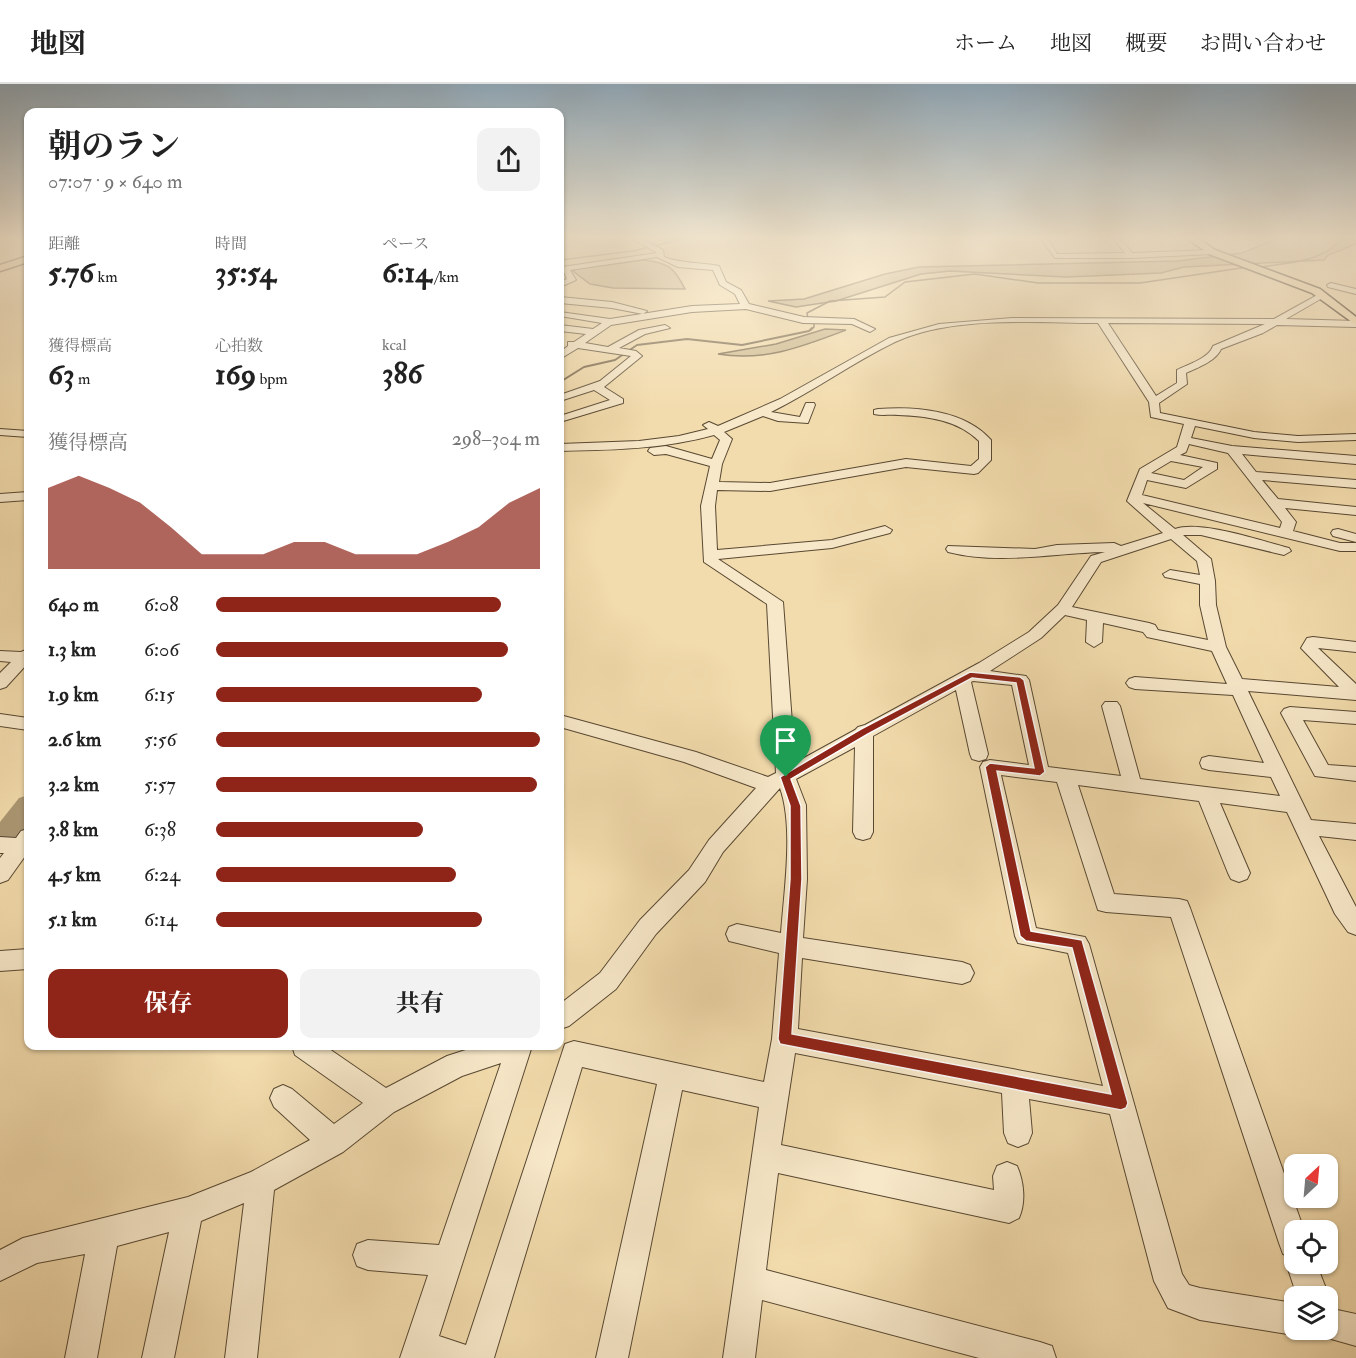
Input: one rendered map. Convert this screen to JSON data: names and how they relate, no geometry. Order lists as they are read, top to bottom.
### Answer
{
  "north": "top right",
  "page": {
    "header": "地図",
    "nav": [
      "ホーム",
      "地図",
      "概要",
      "お問い合わせ"
    ],
    "heading": ["朝のラン", "07:07 · 9 × 640 m"],
    "stats": [
      ["距離", "5.76 km"],
      ["時間", "35:54"],
      ["ペース", "6:14 /km"],
      ["獲得標高", "63 m"],
      ["心拍数", "169 bpm"],
      ["kcal", "386"]
    ],
    "chart": ["獲得標高", "298–304 m"],
    "list": [
      {
        "name": "640 m",
        "note": "6:08"
      },
      {
        "name": "1.3 km",
        "note": "6:06"
      },
      {
        "name": "1.9 km",
        "note": "6:15"
      },
      {
        "name": "2.6 km",
        "note": "5:56"
      },
      {
        "name": "3.2 km",
        "note": "5:57"
      },
      {
        "name": "3.8 km",
        "note": "6:38"
      },
      {
        "name": "4.5 km",
        "note": "6:24"
      },
      {
        "name": "5.1 km",
        "note": "6:14"
      }
    ],
    "buttons": ["保存", "共有"]
  }
}
